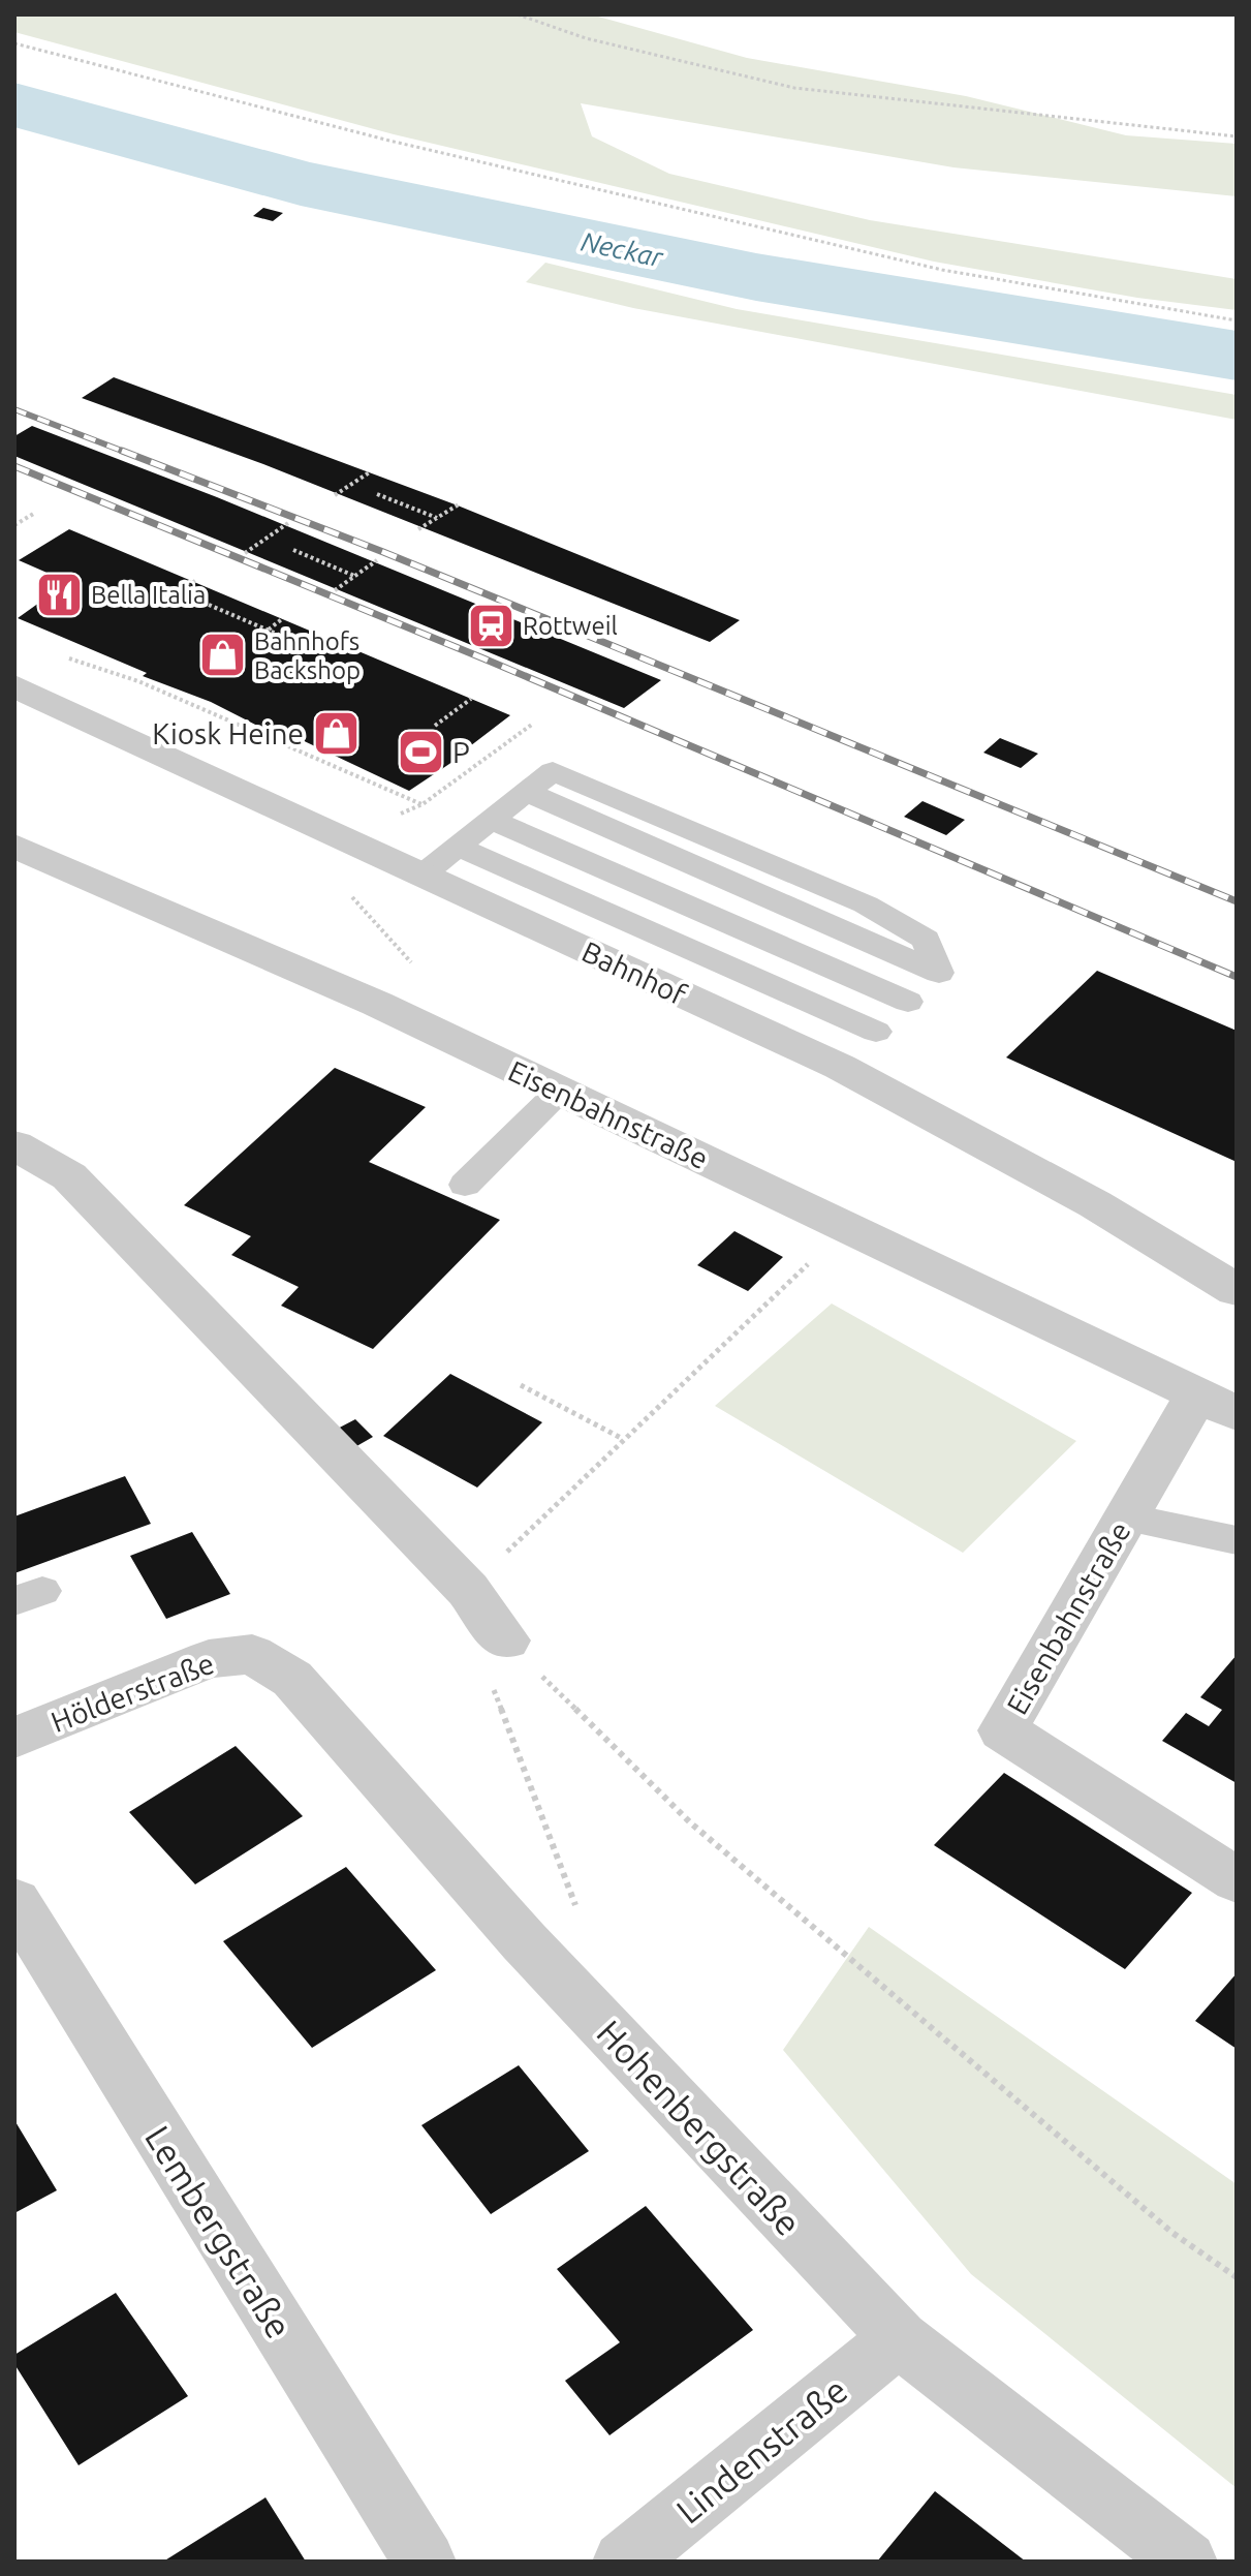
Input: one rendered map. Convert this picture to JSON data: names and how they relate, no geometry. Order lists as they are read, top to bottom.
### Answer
{
  "streets": {
    "street": [
      "Bahnhof",
      "Eisenbahnstraße",
      "Hölderstraße",
      "Hohenbergstraße",
      "Lembergstraße",
      "Lindenstraße"
    ]
  },
  "crossings": [
    ["Hölderstraße", "Hohenbergstraße"],
    ["Hohenbergstraße", "Lindenstraße"]
  ],
  "water": ["Neckar"],
  "places": {
    "restaurant": ["Bella Italia"],
    "station": ["Rottweil"],
    "shop": ["Bahnhofs Backshop", "Kiosk Heine"],
    "sports": ["P"]
  }
}
